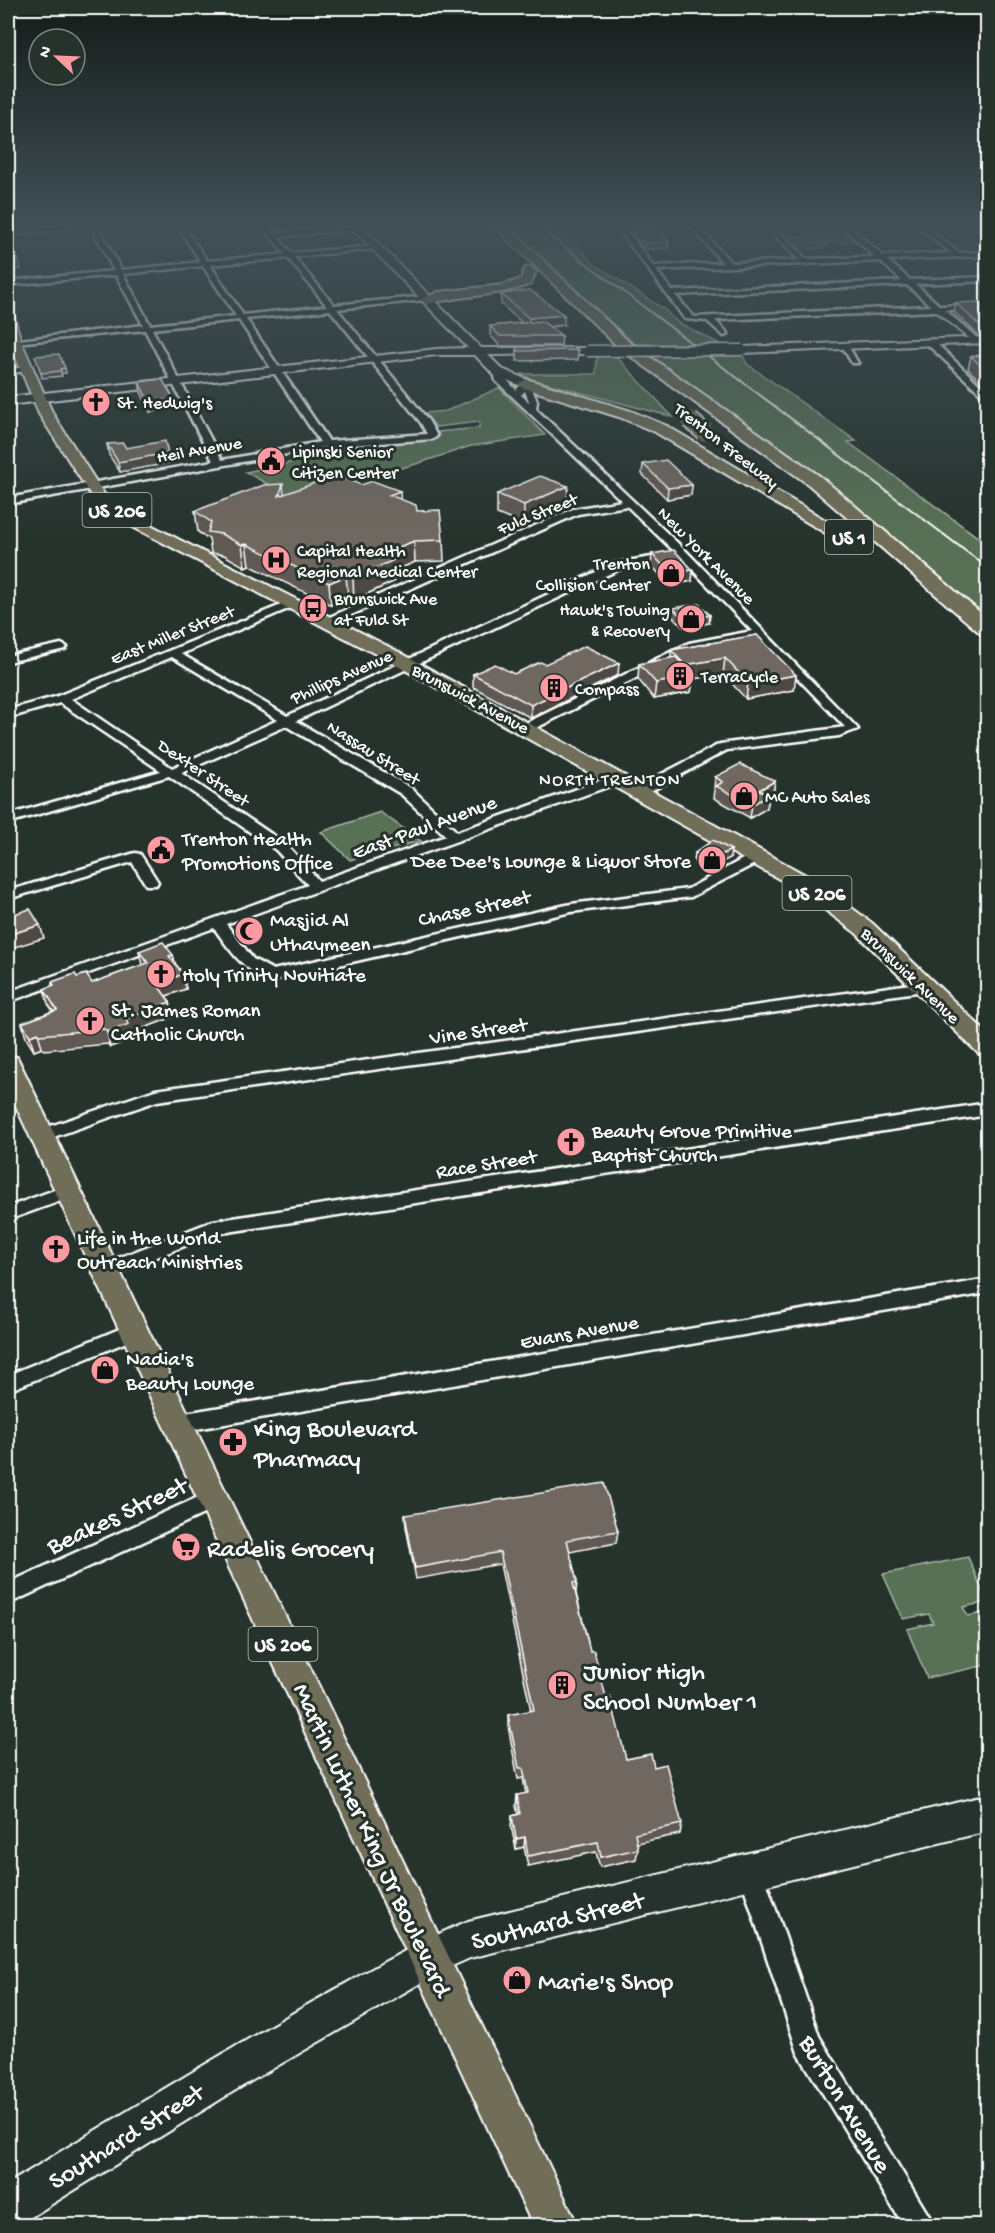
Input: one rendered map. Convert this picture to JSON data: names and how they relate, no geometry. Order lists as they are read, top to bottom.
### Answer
{
  "streets": {
    "highway": ["Trenton Freeway", "US 1"],
    "main road": [
      "US 206",
      "New York Avenue",
      "Brunswick Avenue",
      "Martin Luther King Jr Boulevard",
      "Southard Street"
    ],
    "street": [
      "Heil Avenue",
      "Fuld Street",
      "East Miller Street",
      "Phillips Avenue",
      "Nassau Street",
      "Dexter Street",
      "East Paul Avenue",
      "Chase Street",
      "Vine Street",
      "Race Street",
      "Evans Avenue",
      "Beakes Street",
      "Burton Avenue"
    ]
  },
  "crossings": [
    ["Heil Avenue", "Brunswick Avenue"],
    ["Fuld Street", "New York Avenue"],
    ["Fuld Street", "Brunswick Avenue"],
    ["New York Avenue", "Phillips Avenue"],
    ["New York Avenue", "Brunswick Avenue"],
    ["East Miller Street", "Brunswick Avenue"],
    ["East Miller Street", "Nassau Street"],
    ["East Miller Street", "Dexter Street"],
    ["Phillips Avenue", "Brunswick Avenue"],
    ["Phillips Avenue", "Nassau Street"],
    ["Phillips Avenue", "Dexter Street"],
    ["Brunswick Avenue", "East Paul Avenue"],
    ["Brunswick Avenue", "Chase Street"],
    ["Brunswick Avenue", "Vine Street"],
    ["Nassau Street", "East Paul Avenue"],
    ["Dexter Street", "East Paul Avenue"],
    ["East Paul Avenue", "Chase Street"],
    ["Vine Street", "Martin Luther King Jr Boulevard"],
    ["Race Street", "Martin Luther King Jr Boulevard"],
    ["Evans Avenue", "Martin Luther King Jr Boulevard"],
    ["Beakes Street", "Martin Luther King Jr Boulevard"],
    ["Martin Luther King Jr Boulevard", "Southard Street"],
    ["Southard Street", "Burton Avenue"]
  ],
  "districts": ["NORTH TRENTON"],
  "places": {
    "church": [
      "St. Hedwig's",
      "Holy Trinity Novitiate",
      "St. James Roman Catholic Church",
      "Beauty Grove Primitive Baptist Church",
      "Life in the World Outreach Ministries"
    ],
    "public building": ["Lipinski Senior Citizen Center", "Trenton Health Promotions Office"],
    "hospital": ["Capital Health Regional Medical Center"],
    "shop": [
      "Trenton Collision Center",
      "Hawk's Towing & Recovery",
      "MC Auto Sales",
      "Dee Dee's Lounge & Liquor Store",
      "Nadia's Beauty Lounge",
      "Marie's Shop"
    ],
    "bus stop": ["Brunswick Ave at Fuld St"],
    "building": ["TerraCycle", "Compass", "Junior High School Number 1"],
    "mosque": ["Masjid Al Uthaymeen"],
    "pharmacy": ["King Boulevard Pharmacy"],
    "supermarket": ["Radelis Grocery"]
  },
  "north": "top left"
}
